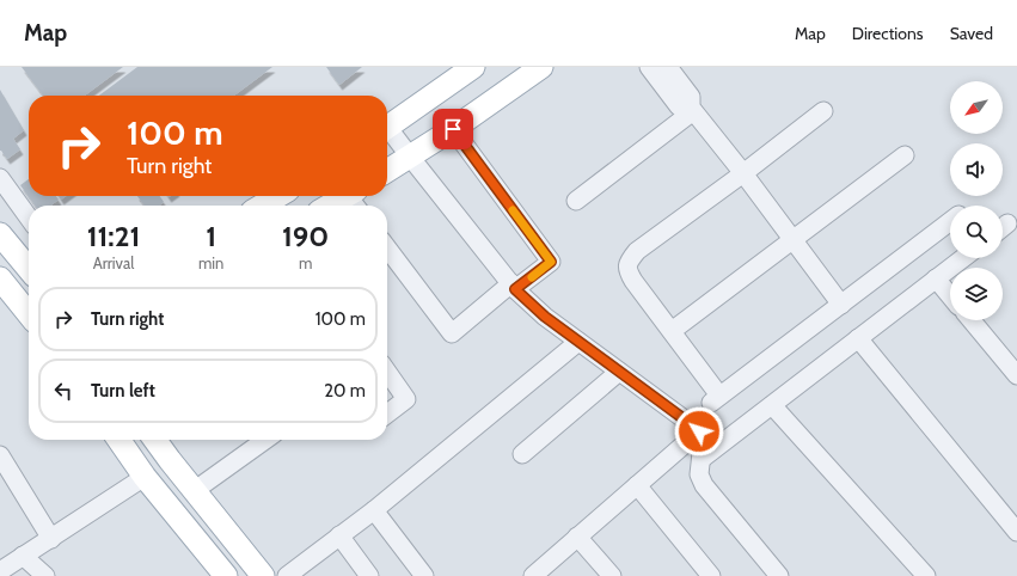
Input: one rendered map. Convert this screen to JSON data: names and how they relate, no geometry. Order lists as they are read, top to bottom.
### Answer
{
  "north": "bottom left",
  "page": {
    "header": "Map",
    "nav": ["Map", "Directions", "Saved"],
    "turn": ["100 m", "Turn right"],
    "eta": [
      "11:21",
      "Arrival",
      "1",
      "min",
      "190",
      "m"
    ],
    "list": [
      {
        "name": "Turn right",
        "value": "100 m"
      },
      {
        "name": "Turn left",
        "value": "20 m"
      }
    ]
  }
}
